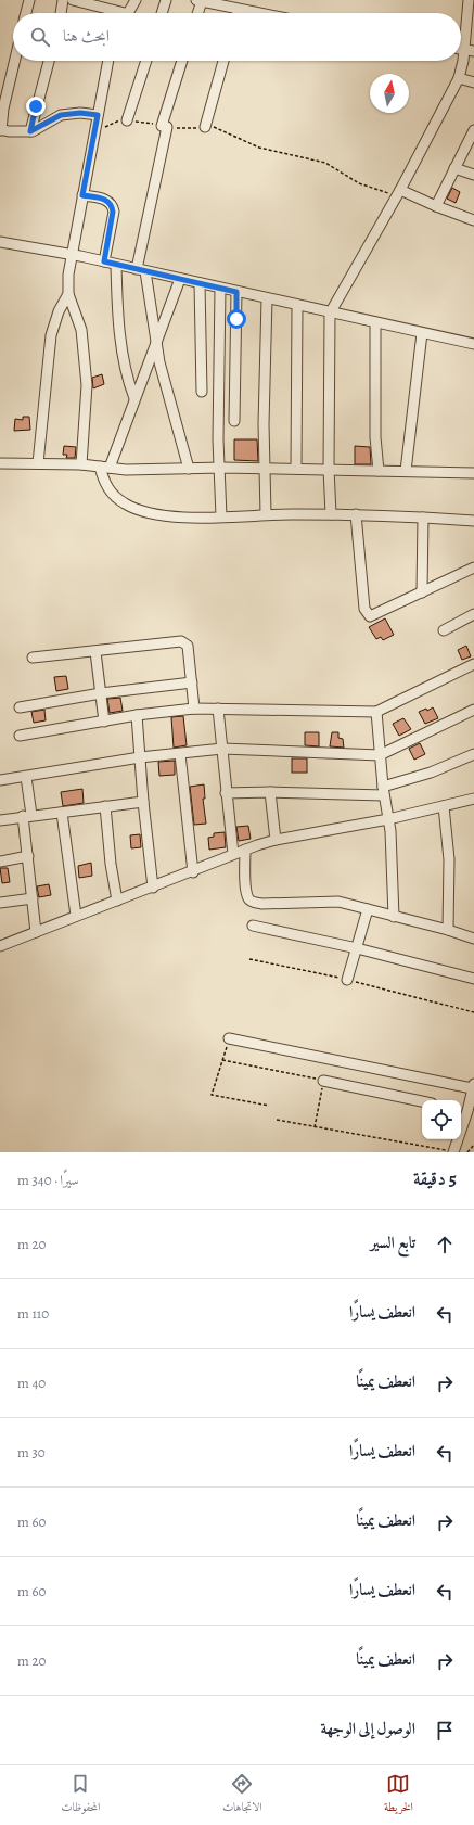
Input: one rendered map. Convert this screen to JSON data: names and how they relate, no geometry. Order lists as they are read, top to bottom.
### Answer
{
  "north": "top",
  "page": {
    "search": "ابحث هنا",
    "heading": ["5 دقيقة", "سيرًا · 340 m"],
    "list": [
      ["تابع السير", "20 m"],
      ["انعطف يسارًا", "110 m"],
      ["انعطف يمينًا", "40 m"],
      ["انعطف يسارًا", "30 m"],
      ["انعطف يمينًا", "60 m"],
      ["انعطف يسارًا", "60 m"],
      ["انعطف يمينًا", "20 m"],
      "الوصول إلى الوجهة"
    ],
    "nav": ["الخريطة", "الاتجاهات", "المحفوظات"]
  }
}
